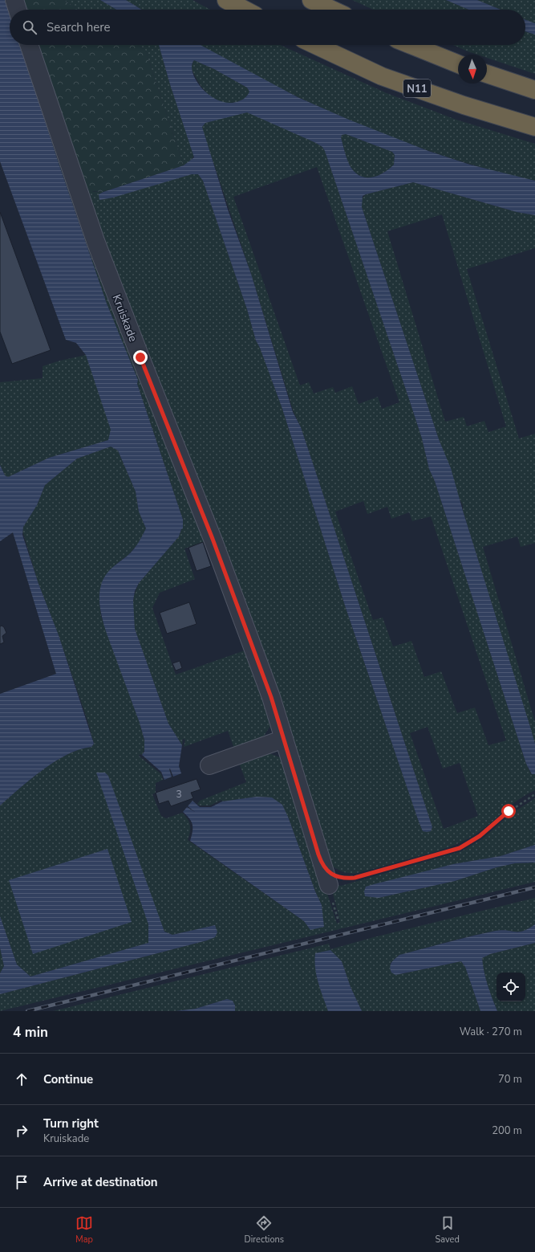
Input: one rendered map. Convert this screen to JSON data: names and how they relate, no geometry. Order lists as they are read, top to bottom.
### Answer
{
  "streets": {
    "highway": ["N11"],
    "lane": ["Kruiskade"]
  },
  "house_numbers": ["3"],
  "north": "bottom",
  "page": {
    "search": "Search here",
    "heading": ["4 min", "Walk · 270 m"],
    "list": [
      ["Continue", "70 m"],
      ["Turn right", "Kruiskade", "200 m"],
      "Arrive at destination"
    ],
    "nav": ["Map", "Directions", "Saved"]
  }
}
